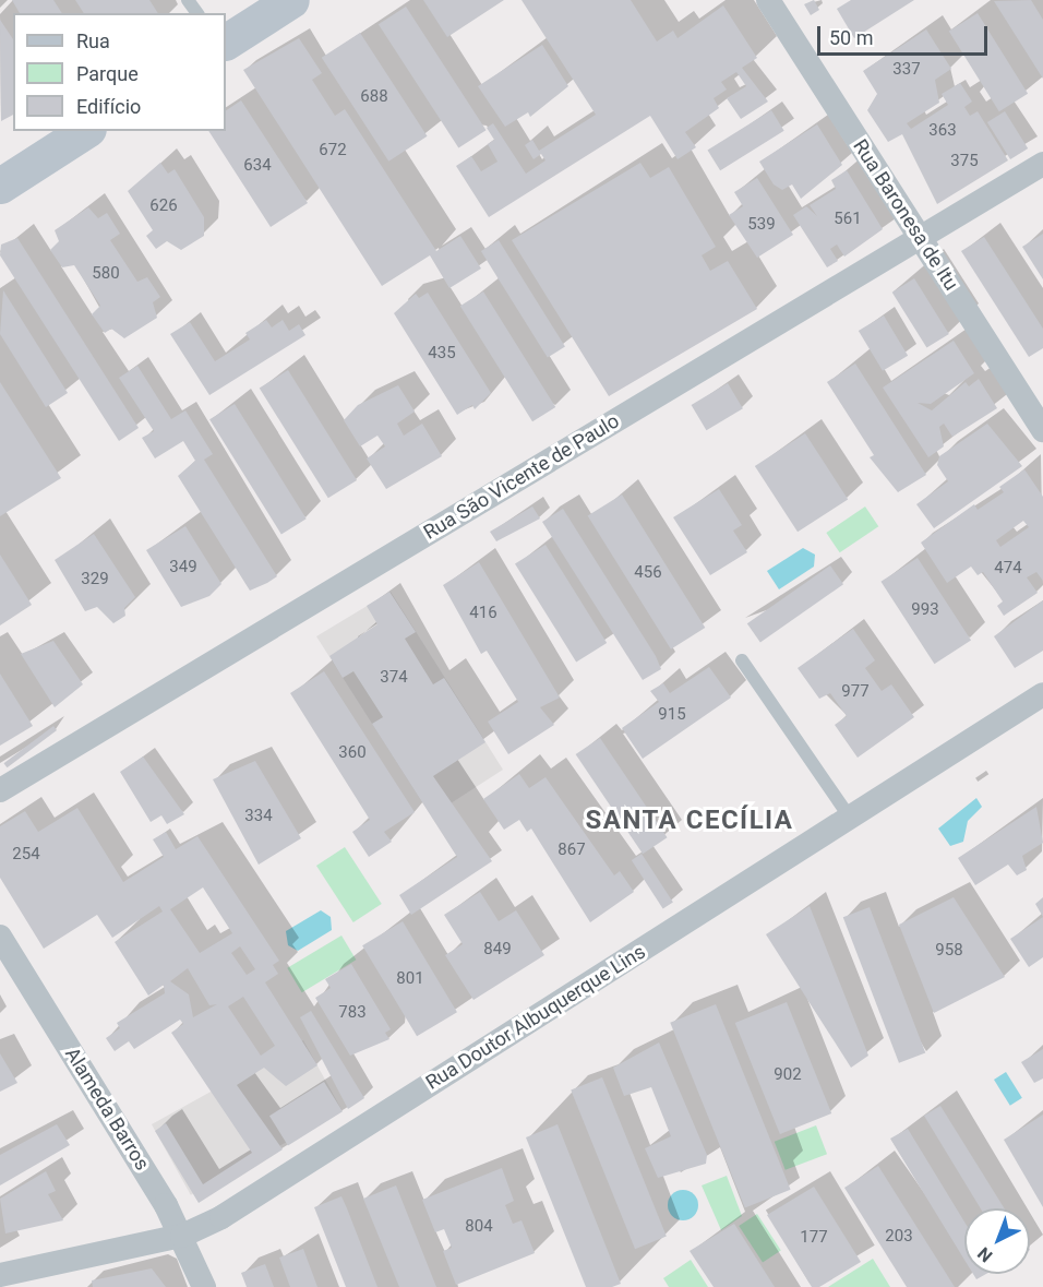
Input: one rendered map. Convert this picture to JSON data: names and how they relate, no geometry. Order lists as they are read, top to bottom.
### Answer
{
  "streets": {
    "street": [
      "Rua Baronesa de Itu",
      "Rua São Vicente de Paulo",
      "Rua Doutor Albuquerque Lins",
      "Alameda Barros"
    ]
  },
  "crossings": [
    ["Rua Baronesa de Itu", "Rua São Vicente de Paulo"],
    ["Rua Doutor Albuquerque Lins", "Alameda Barros"]
  ],
  "districts": ["SANTA CECÍLIA"],
  "house_numbers": [
    "337",
    "688",
    "363",
    "672",
    "375",
    "634",
    "626",
    "561",
    "539",
    "580",
    "435",
    "349",
    "474",
    "456",
    "329",
    "993",
    "416",
    "374",
    "977",
    "915",
    "360",
    "334",
    "867",
    "254",
    "849",
    "958",
    "801",
    "783",
    "902",
    "804",
    "203",
    "177"
  ],
  "legend": ["Rua", "Parque", "Edifício"],
  "scale_bar": "50 m",
  "north": "bottom left"
}
